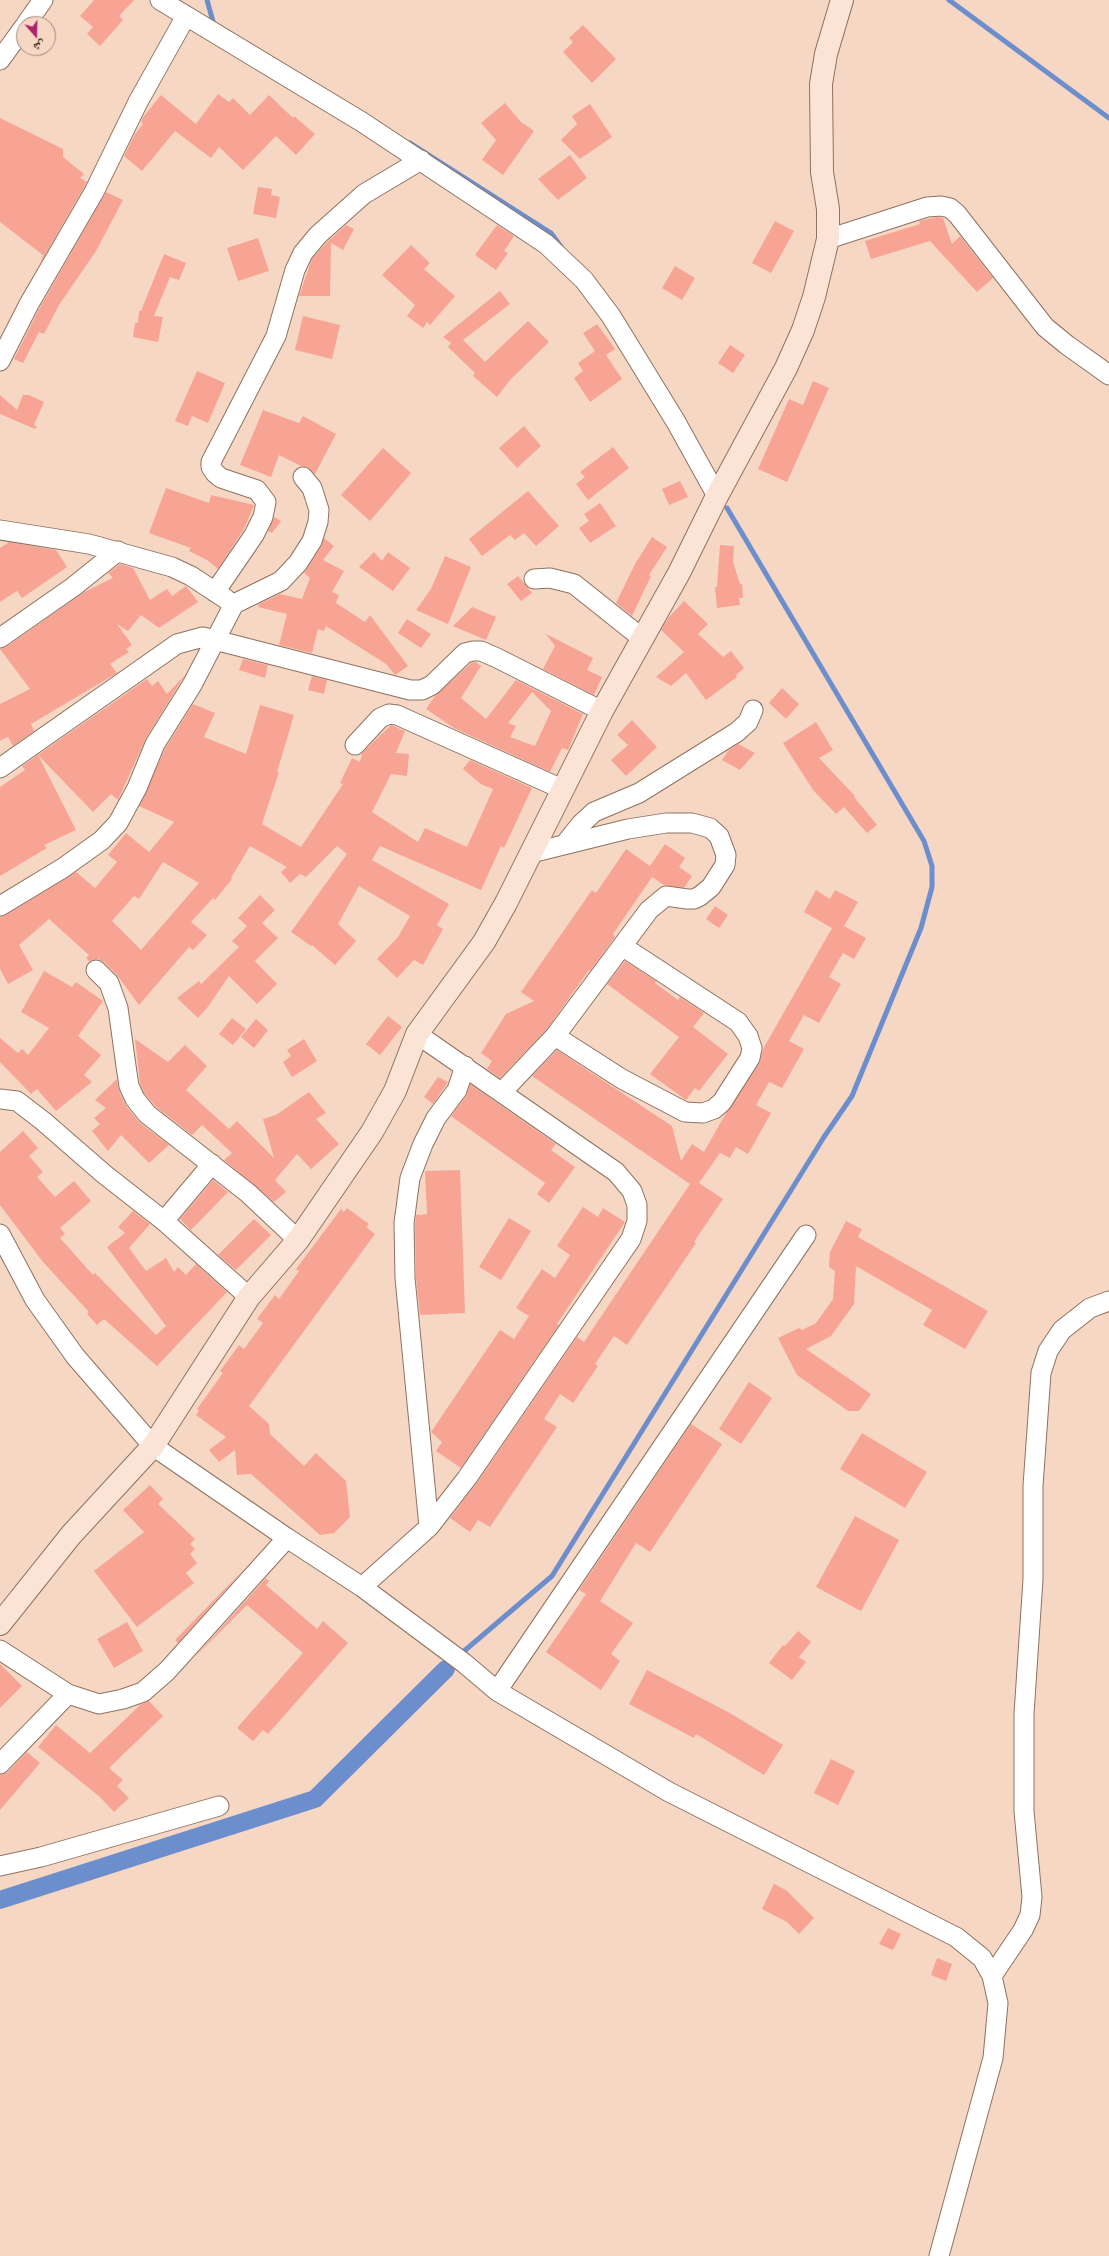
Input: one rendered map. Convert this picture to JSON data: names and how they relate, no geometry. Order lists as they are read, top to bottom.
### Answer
{
  "north": "bottom"
}
